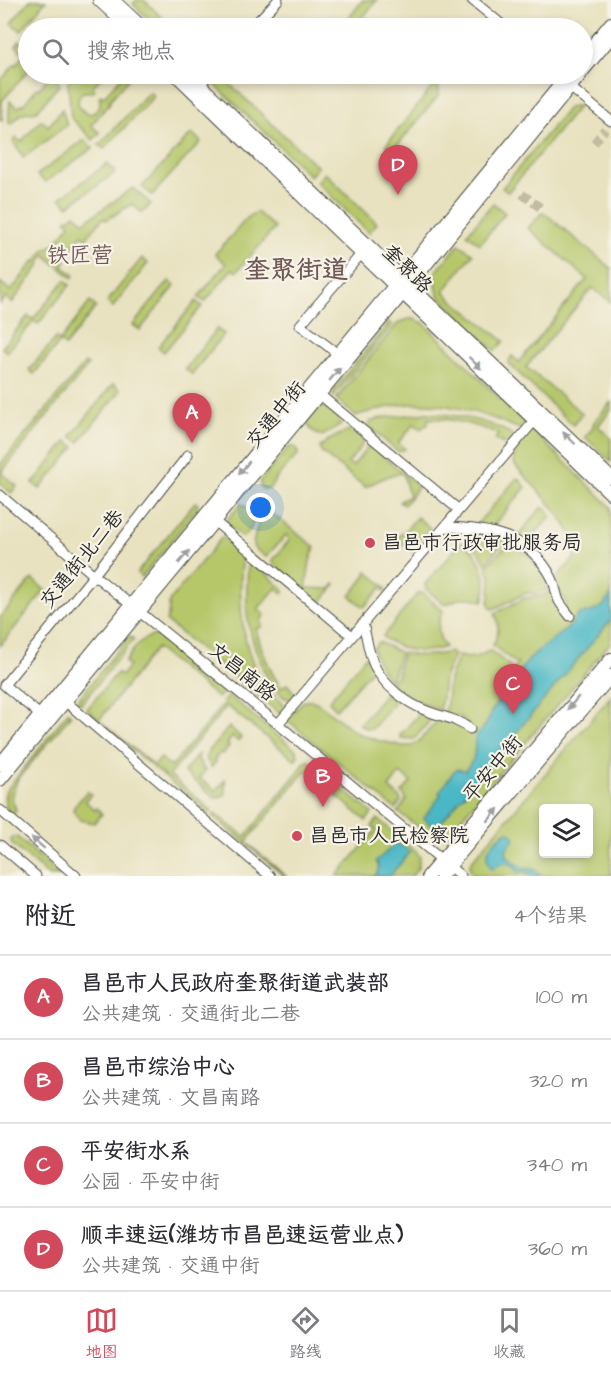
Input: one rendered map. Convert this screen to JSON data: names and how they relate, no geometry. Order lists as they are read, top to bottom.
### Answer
{
  "streets": {
    "main road": ["奎聚路", "交通中街", "平安中街"],
    "street": ["交通街北二巷", "文昌南路"]
  },
  "crossings": [
    ["奎聚路", "交通中街"],
    ["交通中街", "交通街北二巷"],
    ["交通中街", "文昌南路"],
    ["交通街北二巷", "文昌南路"],
    ["文昌南路", "平安中街"]
  ],
  "districts": ["铁匠营", "奎聚街道"],
  "places": ["昌邑市行政审批服务局", "昌邑市人民检察院"],
  "page": {
    "search": "搜索地点",
    "pins": [
      "D",
      "A",
      "C",
      "B"
    ],
    "heading": ["附近", "4个结果"],
    "list": [
      {
        "mark": "A",
        "name": "昌邑市人民政府奎聚街道武装部",
        "note": "公共建筑 · 交通街北二巷",
        "value": "100 m"
      },
      {
        "mark": "B",
        "name": "昌邑市综治中心",
        "note": "公共建筑 · 文昌南路",
        "value": "320 m"
      },
      {
        "mark": "C",
        "name": "平安街水系",
        "note": "公园 · 平安中街",
        "value": "340 m"
      },
      {
        "mark": "D",
        "name": "顺丰速运(潍坊市昌邑速运营业点)",
        "note": "公共建筑 · 交通中街",
        "value": "360 m"
      }
    ],
    "nav": ["地图", "路线", "收藏"]
  }
}
